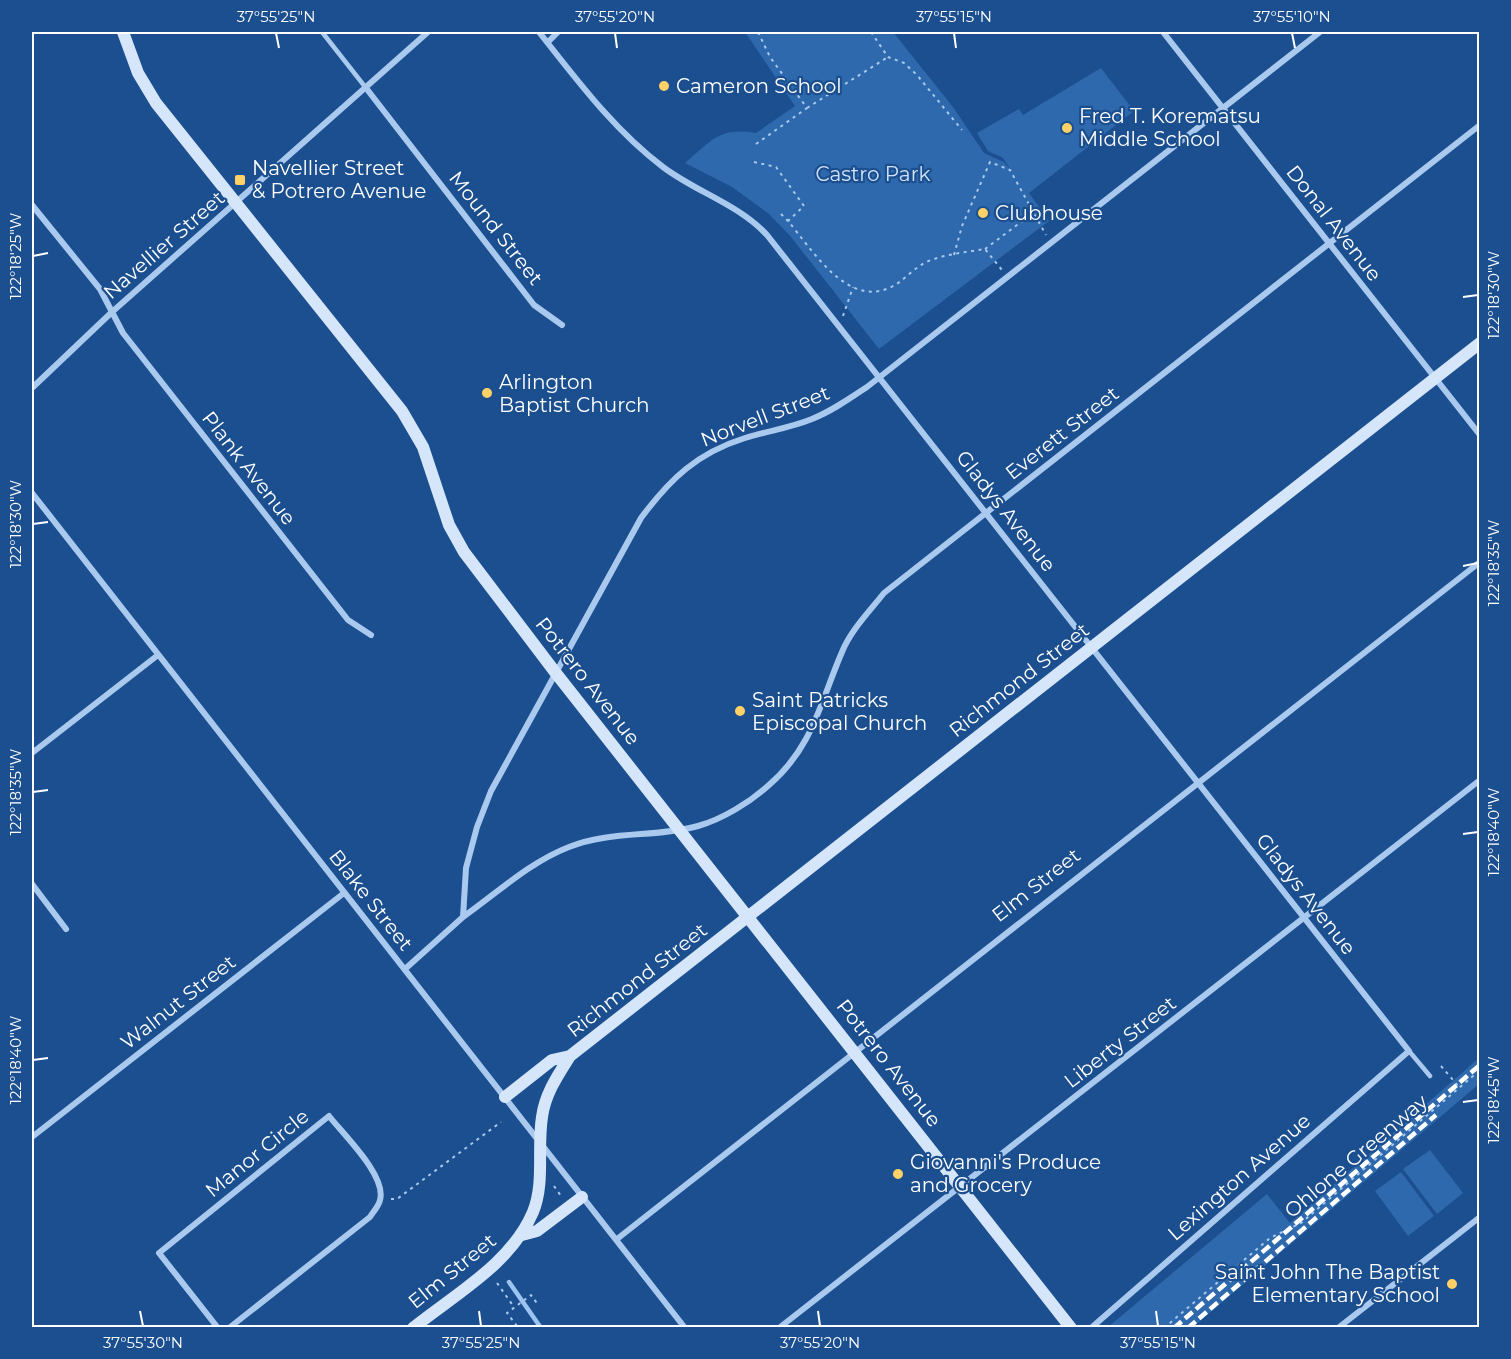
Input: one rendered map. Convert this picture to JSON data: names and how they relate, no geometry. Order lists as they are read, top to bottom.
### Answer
{
  "streets": {
    "street": [
      "Donal Avenue",
      "Mound Street",
      "Navellier Street",
      "Norvell Street",
      "Everett Street",
      "Plank Avenue",
      "Gladys Avenue",
      "Richmond Street",
      "Potrero Avenue",
      "Elm Street",
      "Blake Street",
      "Walnut Street",
      "Liberty Street",
      "Manor Circle",
      "Lexington Avenue"
    ],
    "path": ["Ohlone Greenway"]
  },
  "crossings": [
    ["Donal Avenue", "Norvell Street"],
    ["Donal Avenue", "Everett Street"],
    ["Donal Avenue", "Richmond Street"],
    ["Mound Street", "Navellier Street"],
    ["Navellier Street", "Plank Avenue"],
    ["Navellier Street", "Potrero Avenue"],
    ["Norvell Street", "Everett Street"],
    ["Norvell Street", "Gladys Avenue"],
    ["Norvell Street", "Potrero Avenue"],
    ["Everett Street", "Gladys Avenue"],
    ["Everett Street", "Potrero Avenue"],
    ["Gladys Avenue", "Richmond Street"],
    ["Gladys Avenue", "Elm Street"],
    ["Gladys Avenue", "Liberty Street"],
    ["Gladys Avenue", "Lexington Avenue"],
    ["Richmond Street", "Potrero Avenue"],
    ["Richmond Street", "Elm Street"],
    ["Richmond Street", "Blake Street"],
    ["Potrero Avenue", "Elm Street"],
    ["Potrero Avenue", "Liberty Street"],
    ["Elm Street", "Blake Street"],
    ["Blake Street", "Walnut Street"]
  ],
  "parks": ["Castro Park"],
  "places": {
    "other": [
      "Cameron School",
      "Fred T. Korematsu Middle School",
      "Clubhouse",
      "Arlington Baptist Church",
      "Saint Patricks Episcopal Church",
      "Giovanni's Produce and Grocery",
      "Saint John The Baptist Elementary School"
    ],
    "transit": ["Navellier Street & Potrero Avenue"]
  },
  "coordinates": [
    "37°55'25\"N",
    "37°55'20\"N",
    "37°55'15\"N",
    "37°55'10\"N",
    "122°18'25\"W",
    "122°18'30\"W",
    "122°18'35\"W",
    "122°18'40\"W",
    "122°18'45\"W",
    "37°55'30\"N"
  ]
}
